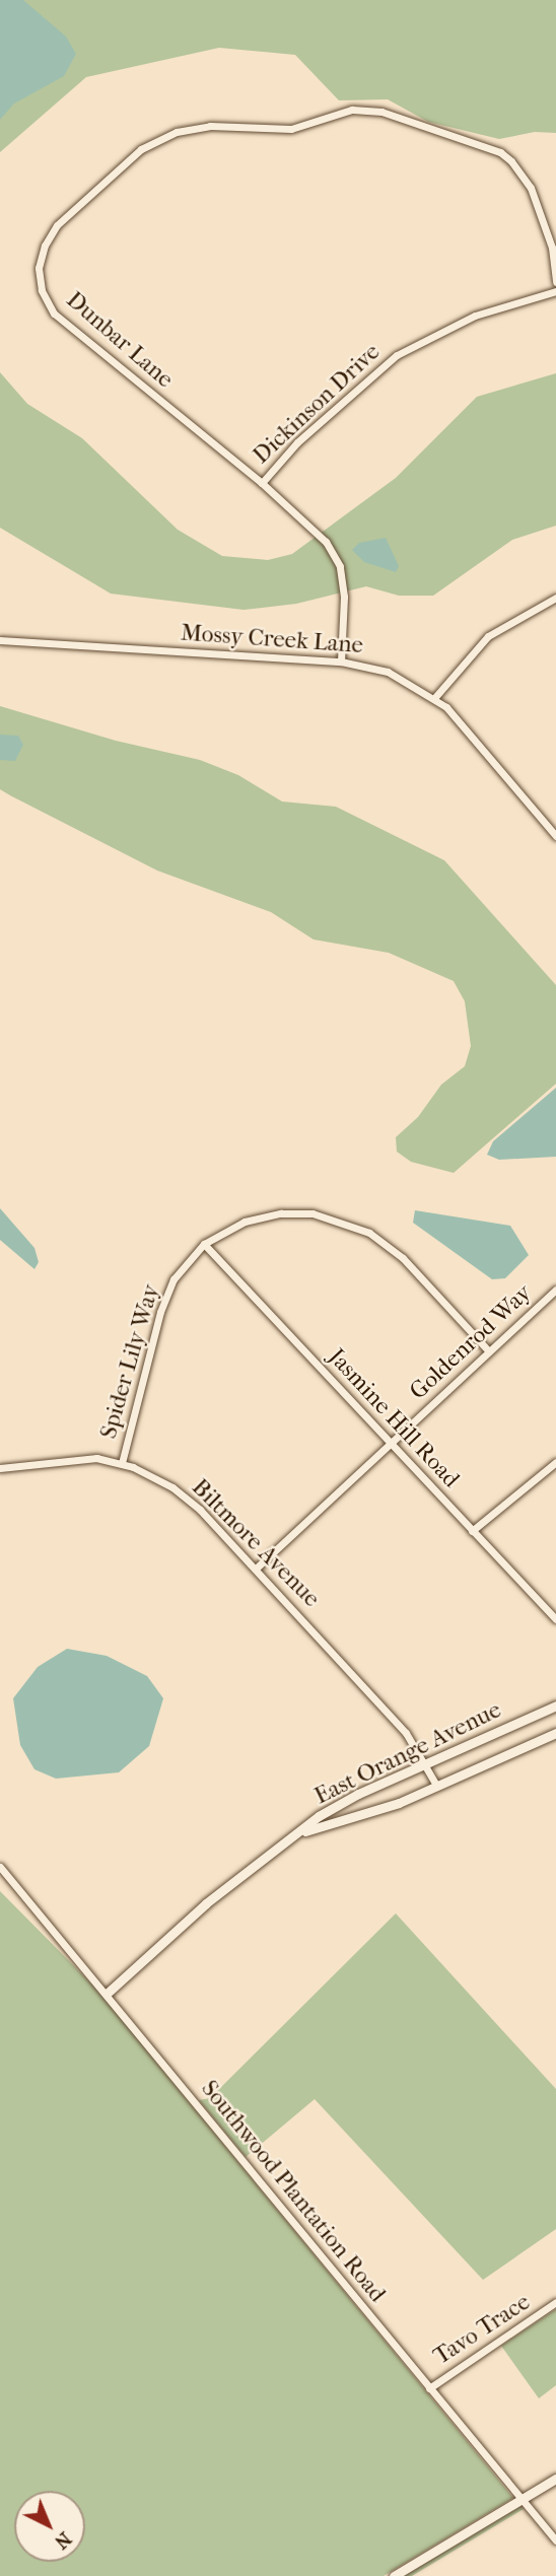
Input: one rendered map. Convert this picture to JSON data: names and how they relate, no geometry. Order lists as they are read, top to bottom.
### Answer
{
  "streets": {
    "street": [
      "Dunbar Lane",
      "Dickinson Drive",
      "Mossy Creek Lane",
      "Goldenrod Way",
      "Spider Lily Way",
      "Jasmine Hill Road",
      "Biltmore Avenue",
      "East Orange Avenue",
      "Southwood Plantation Road",
      "Tavo Trace"
    ]
  },
  "crossings": [
    ["Dunbar Lane", "Dickinson Drive"],
    ["Dunbar Lane", "Mossy Creek Lane"],
    ["Goldenrod Way", "Spider Lily Way"],
    ["Goldenrod Way", "Jasmine Hill Road"],
    ["Goldenrod Way", "Biltmore Avenue"],
    ["Spider Lily Way", "Jasmine Hill Road"],
    ["Spider Lily Way", "Biltmore Avenue"],
    ["Biltmore Avenue", "East Orange Avenue"],
    ["East Orange Avenue", "Southwood Plantation Road"],
    ["Southwood Plantation Road", "Tavo Trace"]
  ],
  "north": "bottom right"
}
